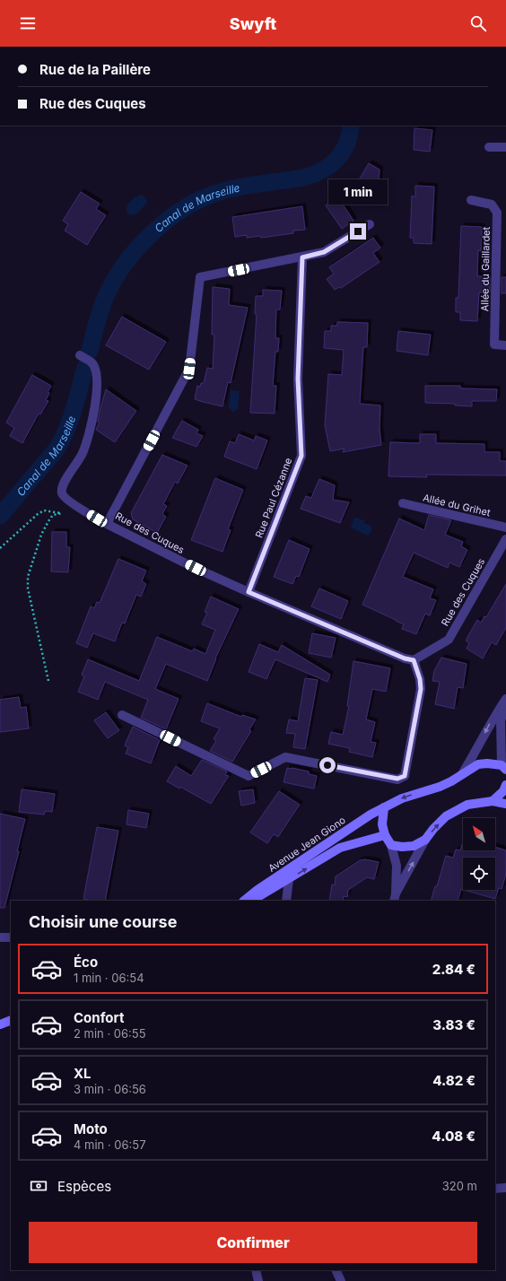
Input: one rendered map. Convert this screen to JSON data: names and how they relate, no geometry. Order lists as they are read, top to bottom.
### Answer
{
  "streets": {
    "street": [
      "Allée du Gaillardet",
      "Rue Paul Cézanne",
      "Allée du Grihet",
      "Rue des Cuques",
      "Avenue Jean Giono"
    ]
  },
  "crossings": [
    ["Rue Paul Cézanne", "Rue des Cuques"]
  ],
  "water": ["Canal de Marseille"],
  "north": "top left",
  "page": {
    "header": "Swyft",
    "banner": ["Rue de la Paillère", "Rue des Cuques"],
    "bubble": "1 min",
    "heading": "Choisir une course",
    "list": [
      {
        "name": "Éco",
        "note": "1 min · 06:54",
        "value": "2.84 €"
      },
      {
        "name": "Confort",
        "note": "2 min · 06:55",
        "value": "3.83 €"
      },
      {
        "name": "XL",
        "note": "3 min · 06:56",
        "value": "4.82 €"
      },
      {
        "name": "Moto",
        "note": "4 min · 06:57",
        "value": "4.08 €"
      }
    ],
    "pay": ["Espèces", "320 m"],
    "buttons": "Confirmer"
  }
}
